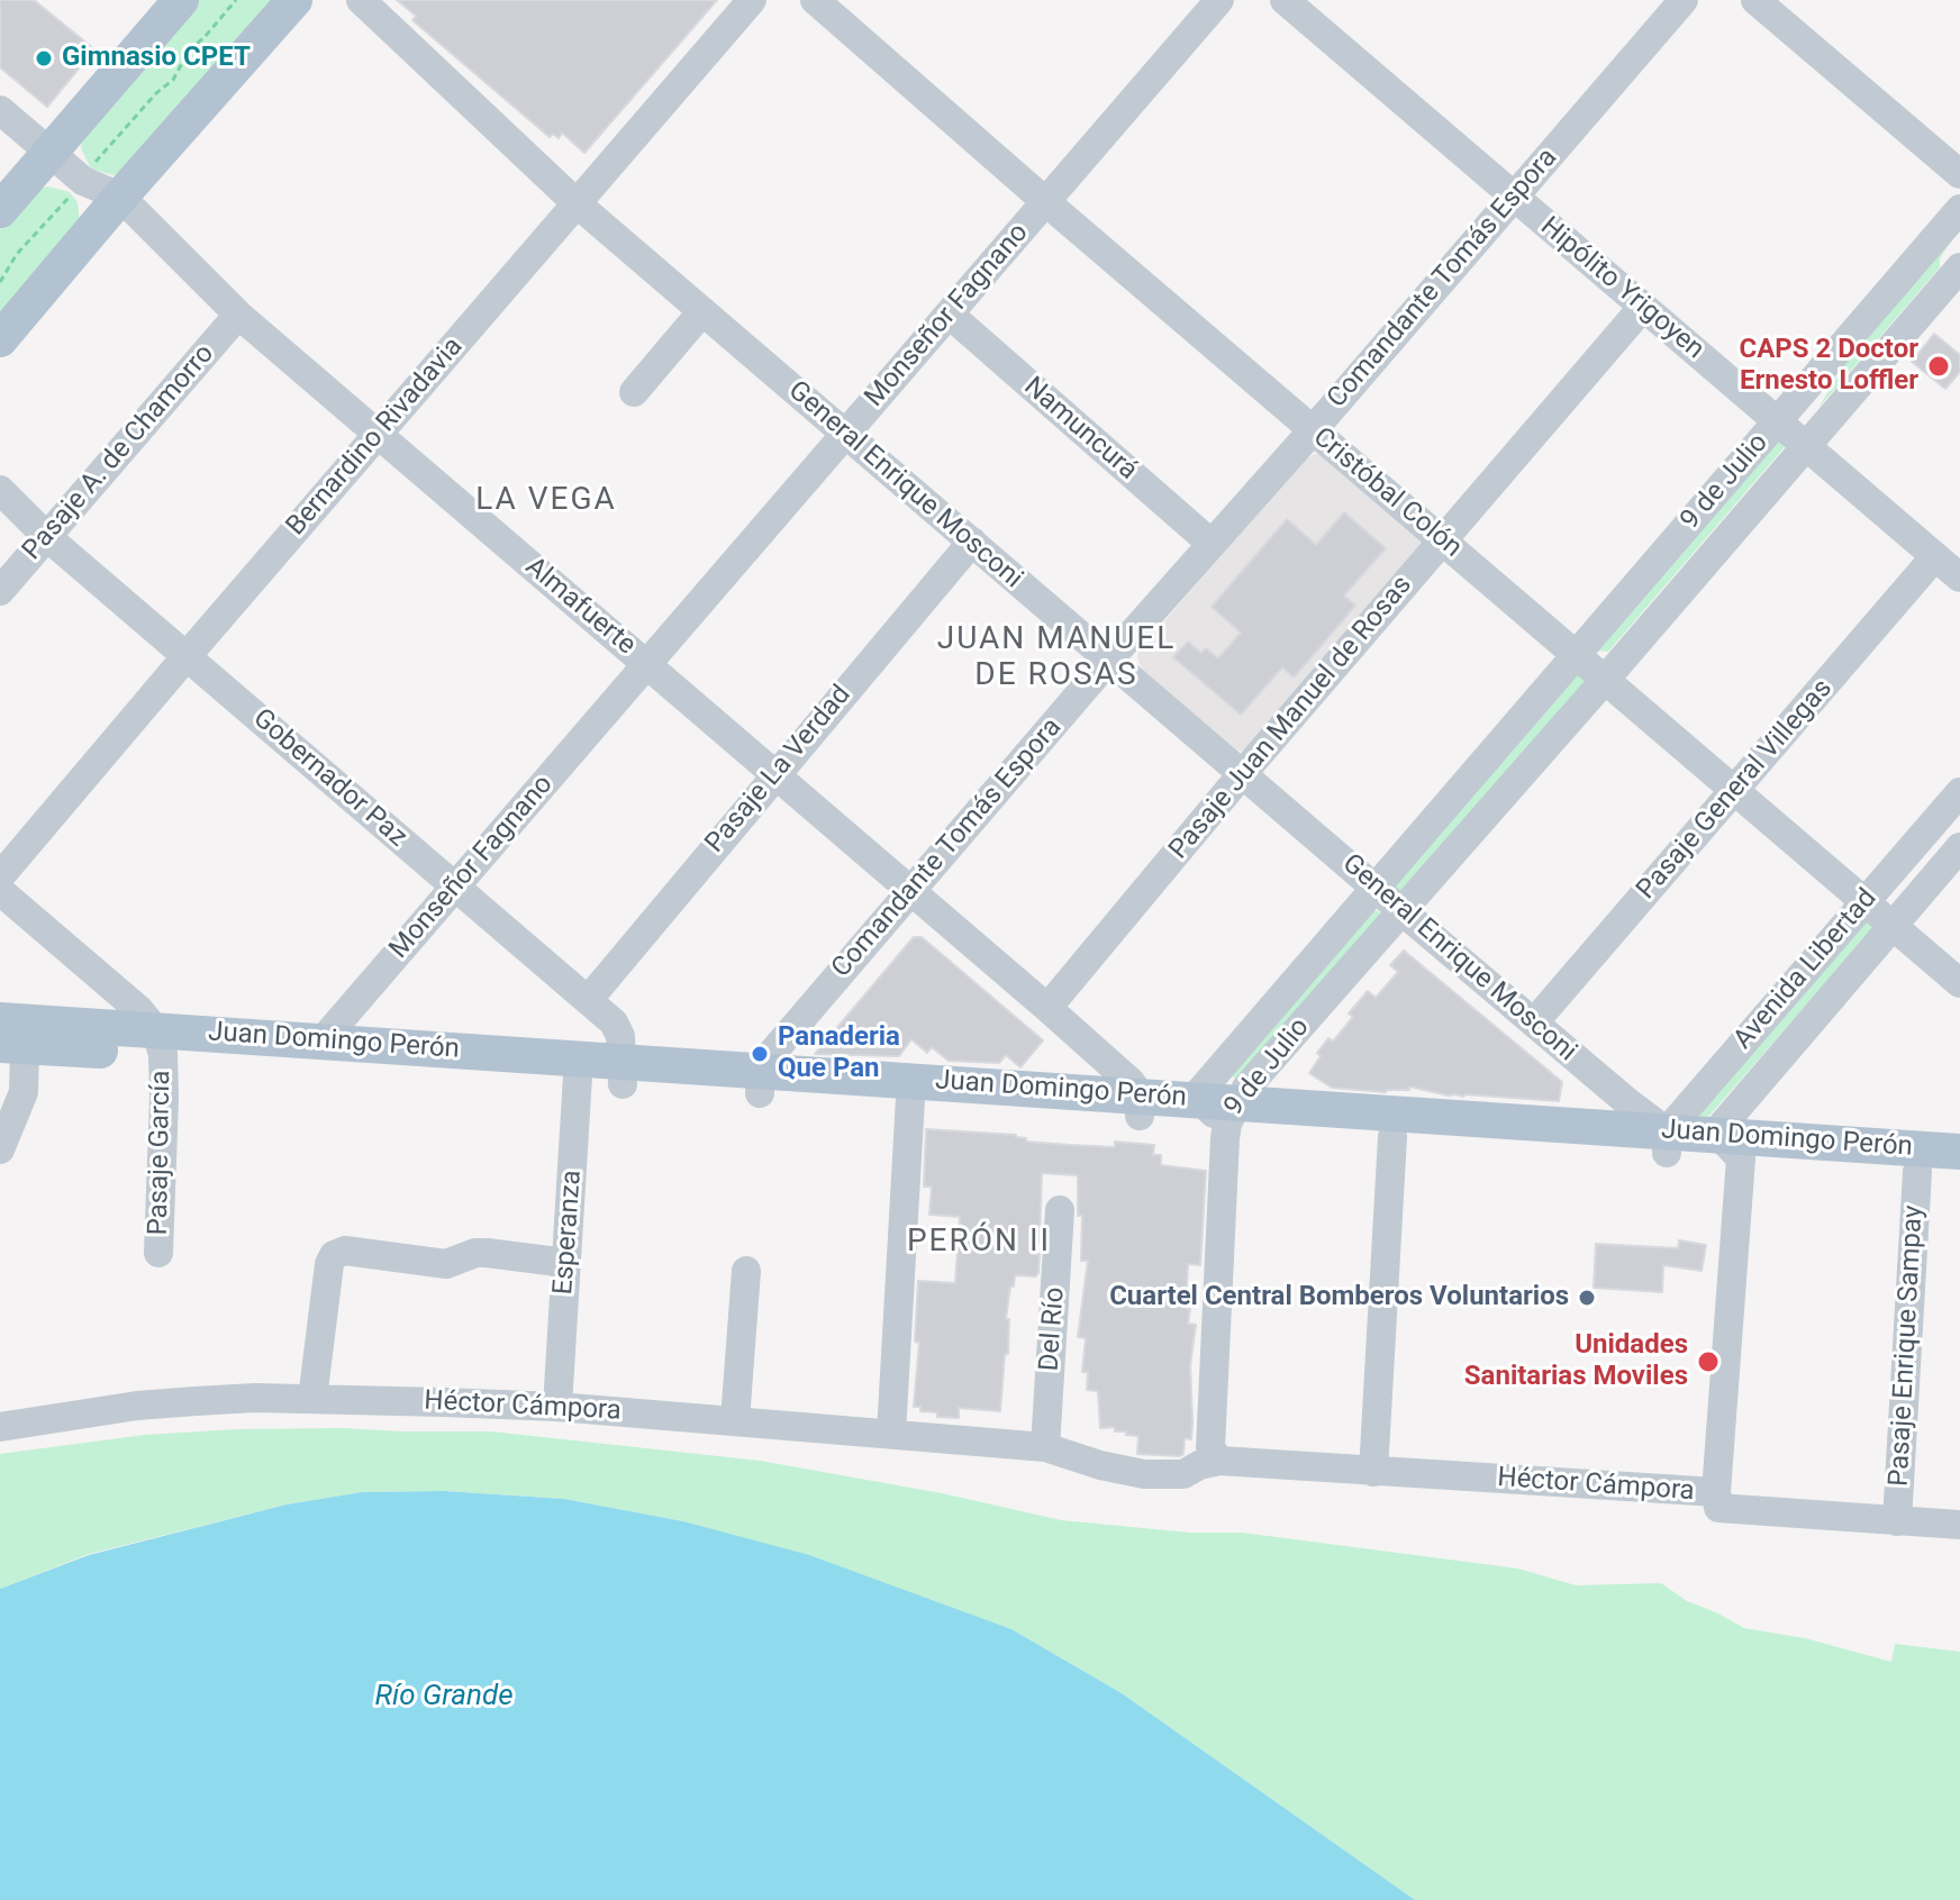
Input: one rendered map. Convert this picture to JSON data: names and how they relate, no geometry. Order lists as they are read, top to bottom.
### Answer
{
  "streets": {
    "main road": ["Juan Domingo Perón"],
    "street": [
      "Comandante Tomás Espora",
      "Hipólito Yrigoyen",
      "Monseñor Fagnano",
      "Namuncurá",
      "Bernardino Rivadavia",
      "Pasaje A. de Chamorro",
      "9 de Julio",
      "General Enrique Mosconi",
      "Cristóbal Colón",
      "Almafuerte",
      "Pasaje Juan Manuel de Rosas",
      "Pasaje La Verdad",
      "Gobernador Paz",
      "Pasaje General Villegas",
      "Avenida Libertad",
      "Pasaje García",
      "Esperanza",
      "Del Río",
      "Pasaje Enrique Sampay",
      "Héctor Cámpora"
    ]
  },
  "crossings": [
    ["Comandante Tomás Espora", "Hipólito Yrigoyen"],
    ["Comandante Tomás Espora", "Namuncurá"],
    ["Comandante Tomás Espora", "General Enrique Mosconi"],
    ["Comandante Tomás Espora", "Cristóbal Colón"],
    ["Comandante Tomás Espora", "Almafuerte"],
    ["Comandante Tomás Espora", "Juan Domingo Perón"],
    ["Hipólito Yrigoyen", "9 de Julio"],
    ["Hipólito Yrigoyen", "Pasaje Juan Manuel de Rosas"],
    ["Hipólito Yrigoyen", "Pasaje General Villegas"],
    ["Monseñor Fagnano", "Namuncurá"],
    ["Monseñor Fagnano", "General Enrique Mosconi"],
    ["Monseñor Fagnano", "Cristóbal Colón"],
    ["Monseñor Fagnano", "Almafuerte"],
    ["Monseñor Fagnano", "Gobernador Paz"],
    ["Monseñor Fagnano", "Juan Domingo Perón"],
    ["Bernardino Rivadavia", "General Enrique Mosconi"],
    ["Bernardino Rivadavia", "Almafuerte"],
    ["Bernardino Rivadavia", "Gobernador Paz"],
    ["Pasaje A. de Chamorro", "Almafuerte"],
    ["Pasaje A. de Chamorro", "Gobernador Paz"],
    ["9 de Julio", "General Enrique Mosconi"],
    ["9 de Julio", "Cristóbal Colón"],
    ["9 de Julio", "Juan Domingo Perón"],
    ["General Enrique Mosconi", "Pasaje Juan Manuel de Rosas"],
    ["General Enrique Mosconi", "Pasaje La Verdad"],
    ["General Enrique Mosconi", "Pasaje General Villegas"],
    ["General Enrique Mosconi", "Avenida Libertad"],
    ["General Enrique Mosconi", "Juan Domingo Perón"],
    ["Cristóbal Colón", "Pasaje Juan Manuel de Rosas"],
    ["Cristóbal Colón", "Pasaje General Villegas"],
    ["Cristóbal Colón", "Avenida Libertad"],
    ["Almafuerte", "Pasaje Juan Manuel de Rosas"],
    ["Almafuerte", "Pasaje La Verdad"],
    ["Almafuerte", "Juan Domingo Perón"],
    ["Pasaje La Verdad", "Gobernador Paz"],
    ["Gobernador Paz", "Juan Domingo Perón"],
    ["Avenida Libertad", "Juan Domingo Perón"],
    ["Juan Domingo Perón", "Pasaje García"],
    ["Juan Domingo Perón", "Esperanza"],
    ["Juan Domingo Perón", "Pasaje Enrique Sampay"],
    ["Esperanza", "Héctor Cámpora"],
    ["Del Río", "Héctor Cámpora"],
    ["Pasaje Enrique Sampay", "Héctor Cámpora"]
  ],
  "districts": ["LA VEGA", "JUAN MANUEL DE ROSAS", "PERÓN II"],
  "water": ["Río Grande"],
  "places": [
    "Gimnasio CPET",
    "CAPS 2 Doctor Ernesto Loffler",
    "Panaderia Que Pan",
    "Cuartel Central Bomberos Voluntarios",
    "Unidades Sanitarias Moviles"
  ]
}
